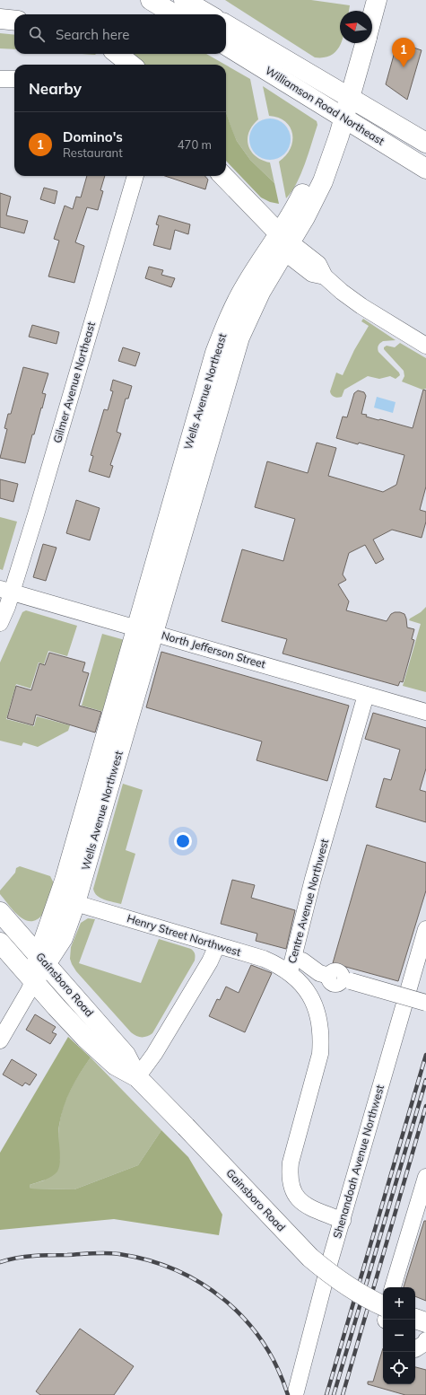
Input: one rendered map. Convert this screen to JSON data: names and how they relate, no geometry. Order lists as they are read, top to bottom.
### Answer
{
  "streets": {
    "main road": [
      "Williamson Road Northeast",
      "Wells Avenue Northeast",
      "Wells Avenue Northwest",
      "Gainsboro Road"
    ],
    "street": [
      "Gilmer Avenue Northeast",
      "North Jefferson Street",
      "Centre Avenue Northwest",
      "Henry Street Northwest",
      "Shenandoah Avenue Northwest"
    ]
  },
  "crossings": [
    ["Williamson Road Northeast", "Wells Avenue Northeast"],
    ["Gilmer Avenue Northeast", "North Jefferson Street"],
    ["Wells Avenue Northeast", "North Jefferson Street"],
    ["Wells Avenue Northeast", "Wells Avenue Northwest"],
    ["North Jefferson Street", "Wells Avenue Northwest"],
    ["North Jefferson Street", "Centre Avenue Northwest"],
    ["Wells Avenue Northwest", "Henry Street Northwest"],
    ["Wells Avenue Northwest", "Gainsboro Road"],
    ["Centre Avenue Northwest", "Henry Street Northwest"],
    ["Centre Avenue Northwest", "Shenandoah Avenue Northwest"]
  ],
  "north": "left",
  "page": {
    "search": "Search here",
    "pins": "1",
    "heading": "Nearby",
    "list": [
      {
        "mark": "1",
        "name": "Domino's",
        "note": "Restaurant",
        "value": "470 m"
      }
    ],
    "map_buttons": ["+", "−"]
  }
}
